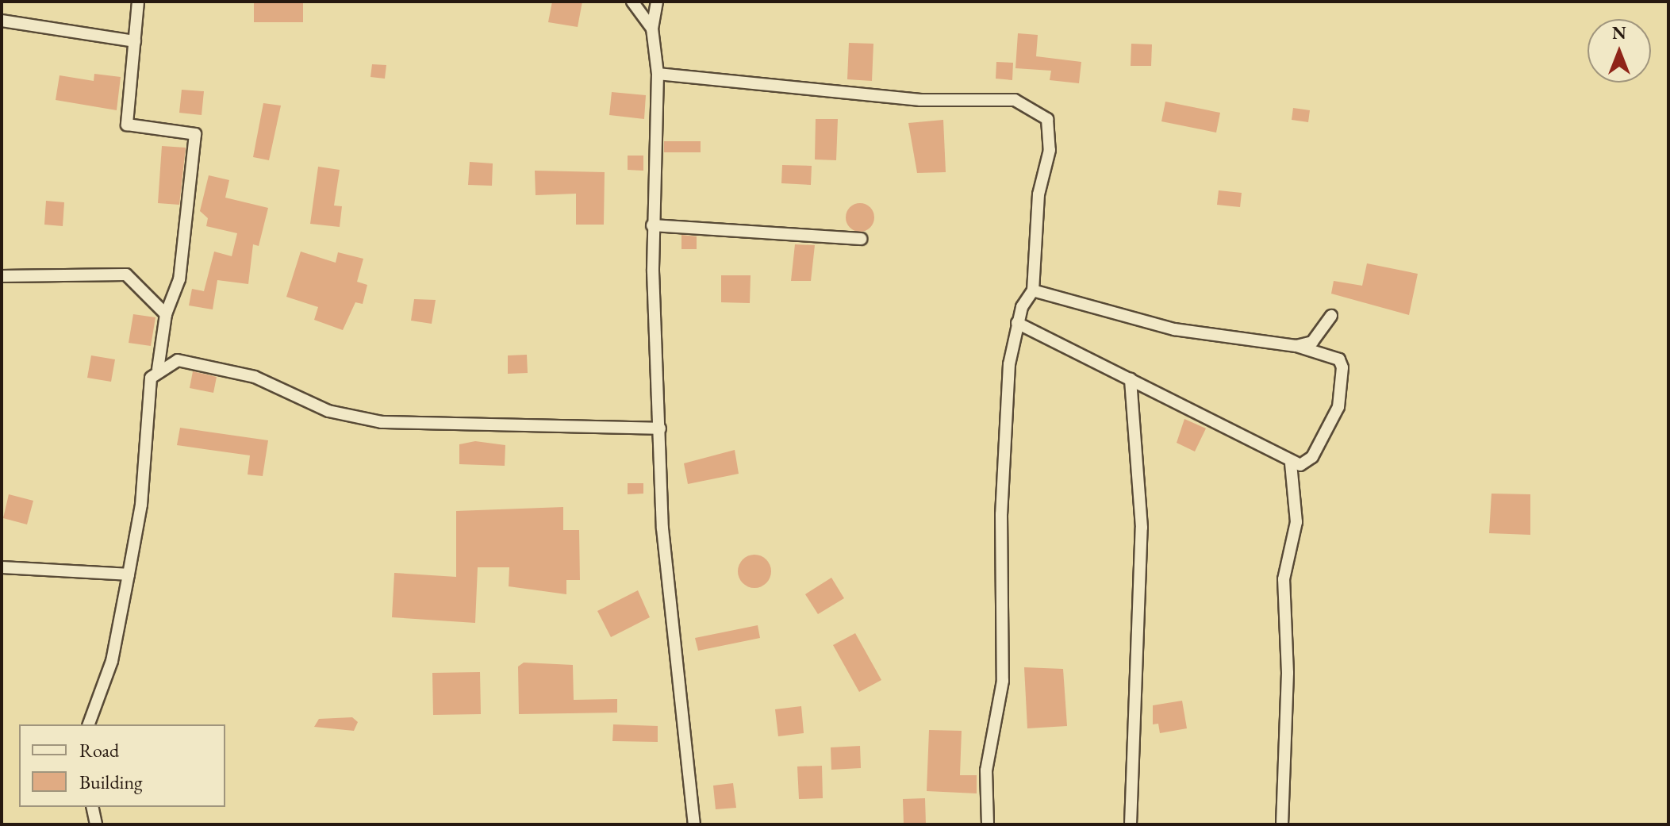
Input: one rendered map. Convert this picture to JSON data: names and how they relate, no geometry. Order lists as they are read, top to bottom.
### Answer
{
  "legend": ["Road", "Building"],
  "north": "top"
}
